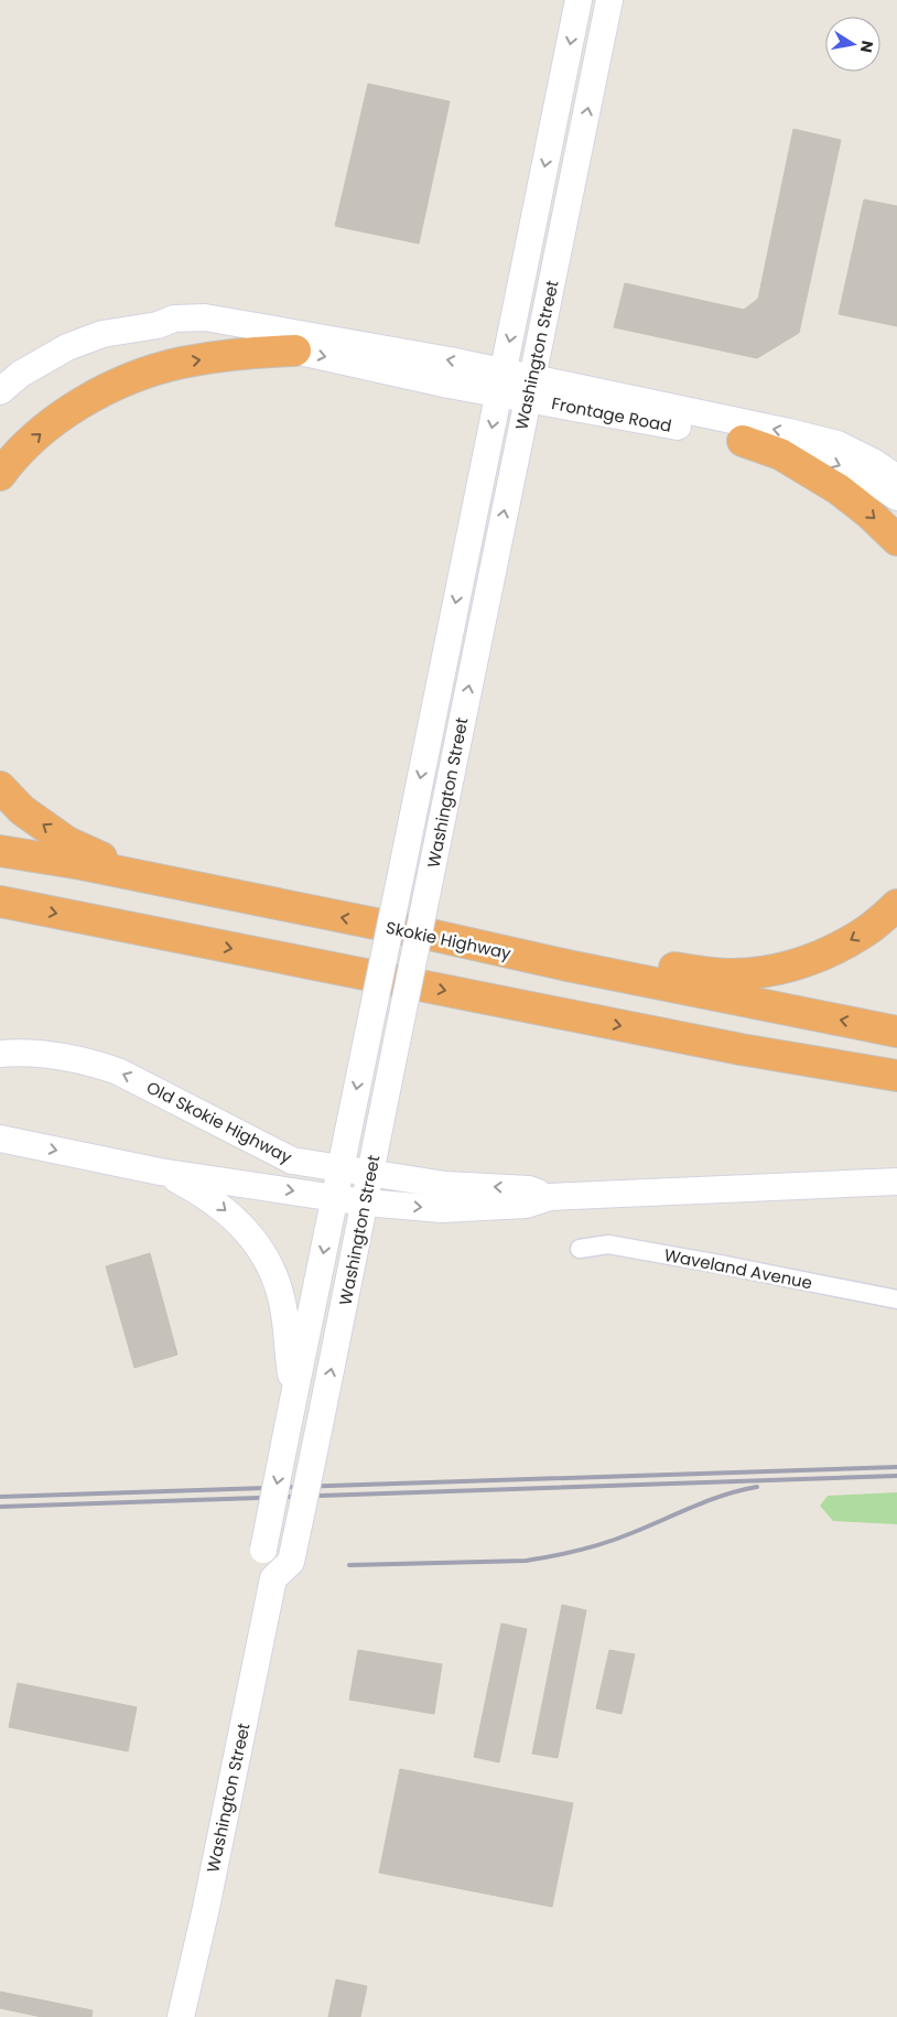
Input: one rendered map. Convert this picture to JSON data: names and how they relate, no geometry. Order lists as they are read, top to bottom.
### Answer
{
  "streets": {
    "highway": ["Skokie Highway"],
    "main road": ["Washington Street", "Frontage Road", "Old Skokie Highway"],
    "street": ["Waveland Avenue"]
  },
  "crossings": [
    ["Washington Street", "Frontage Road"],
    ["Washington Street", "Old Skokie Highway"]
  ],
  "north": "right"
}
